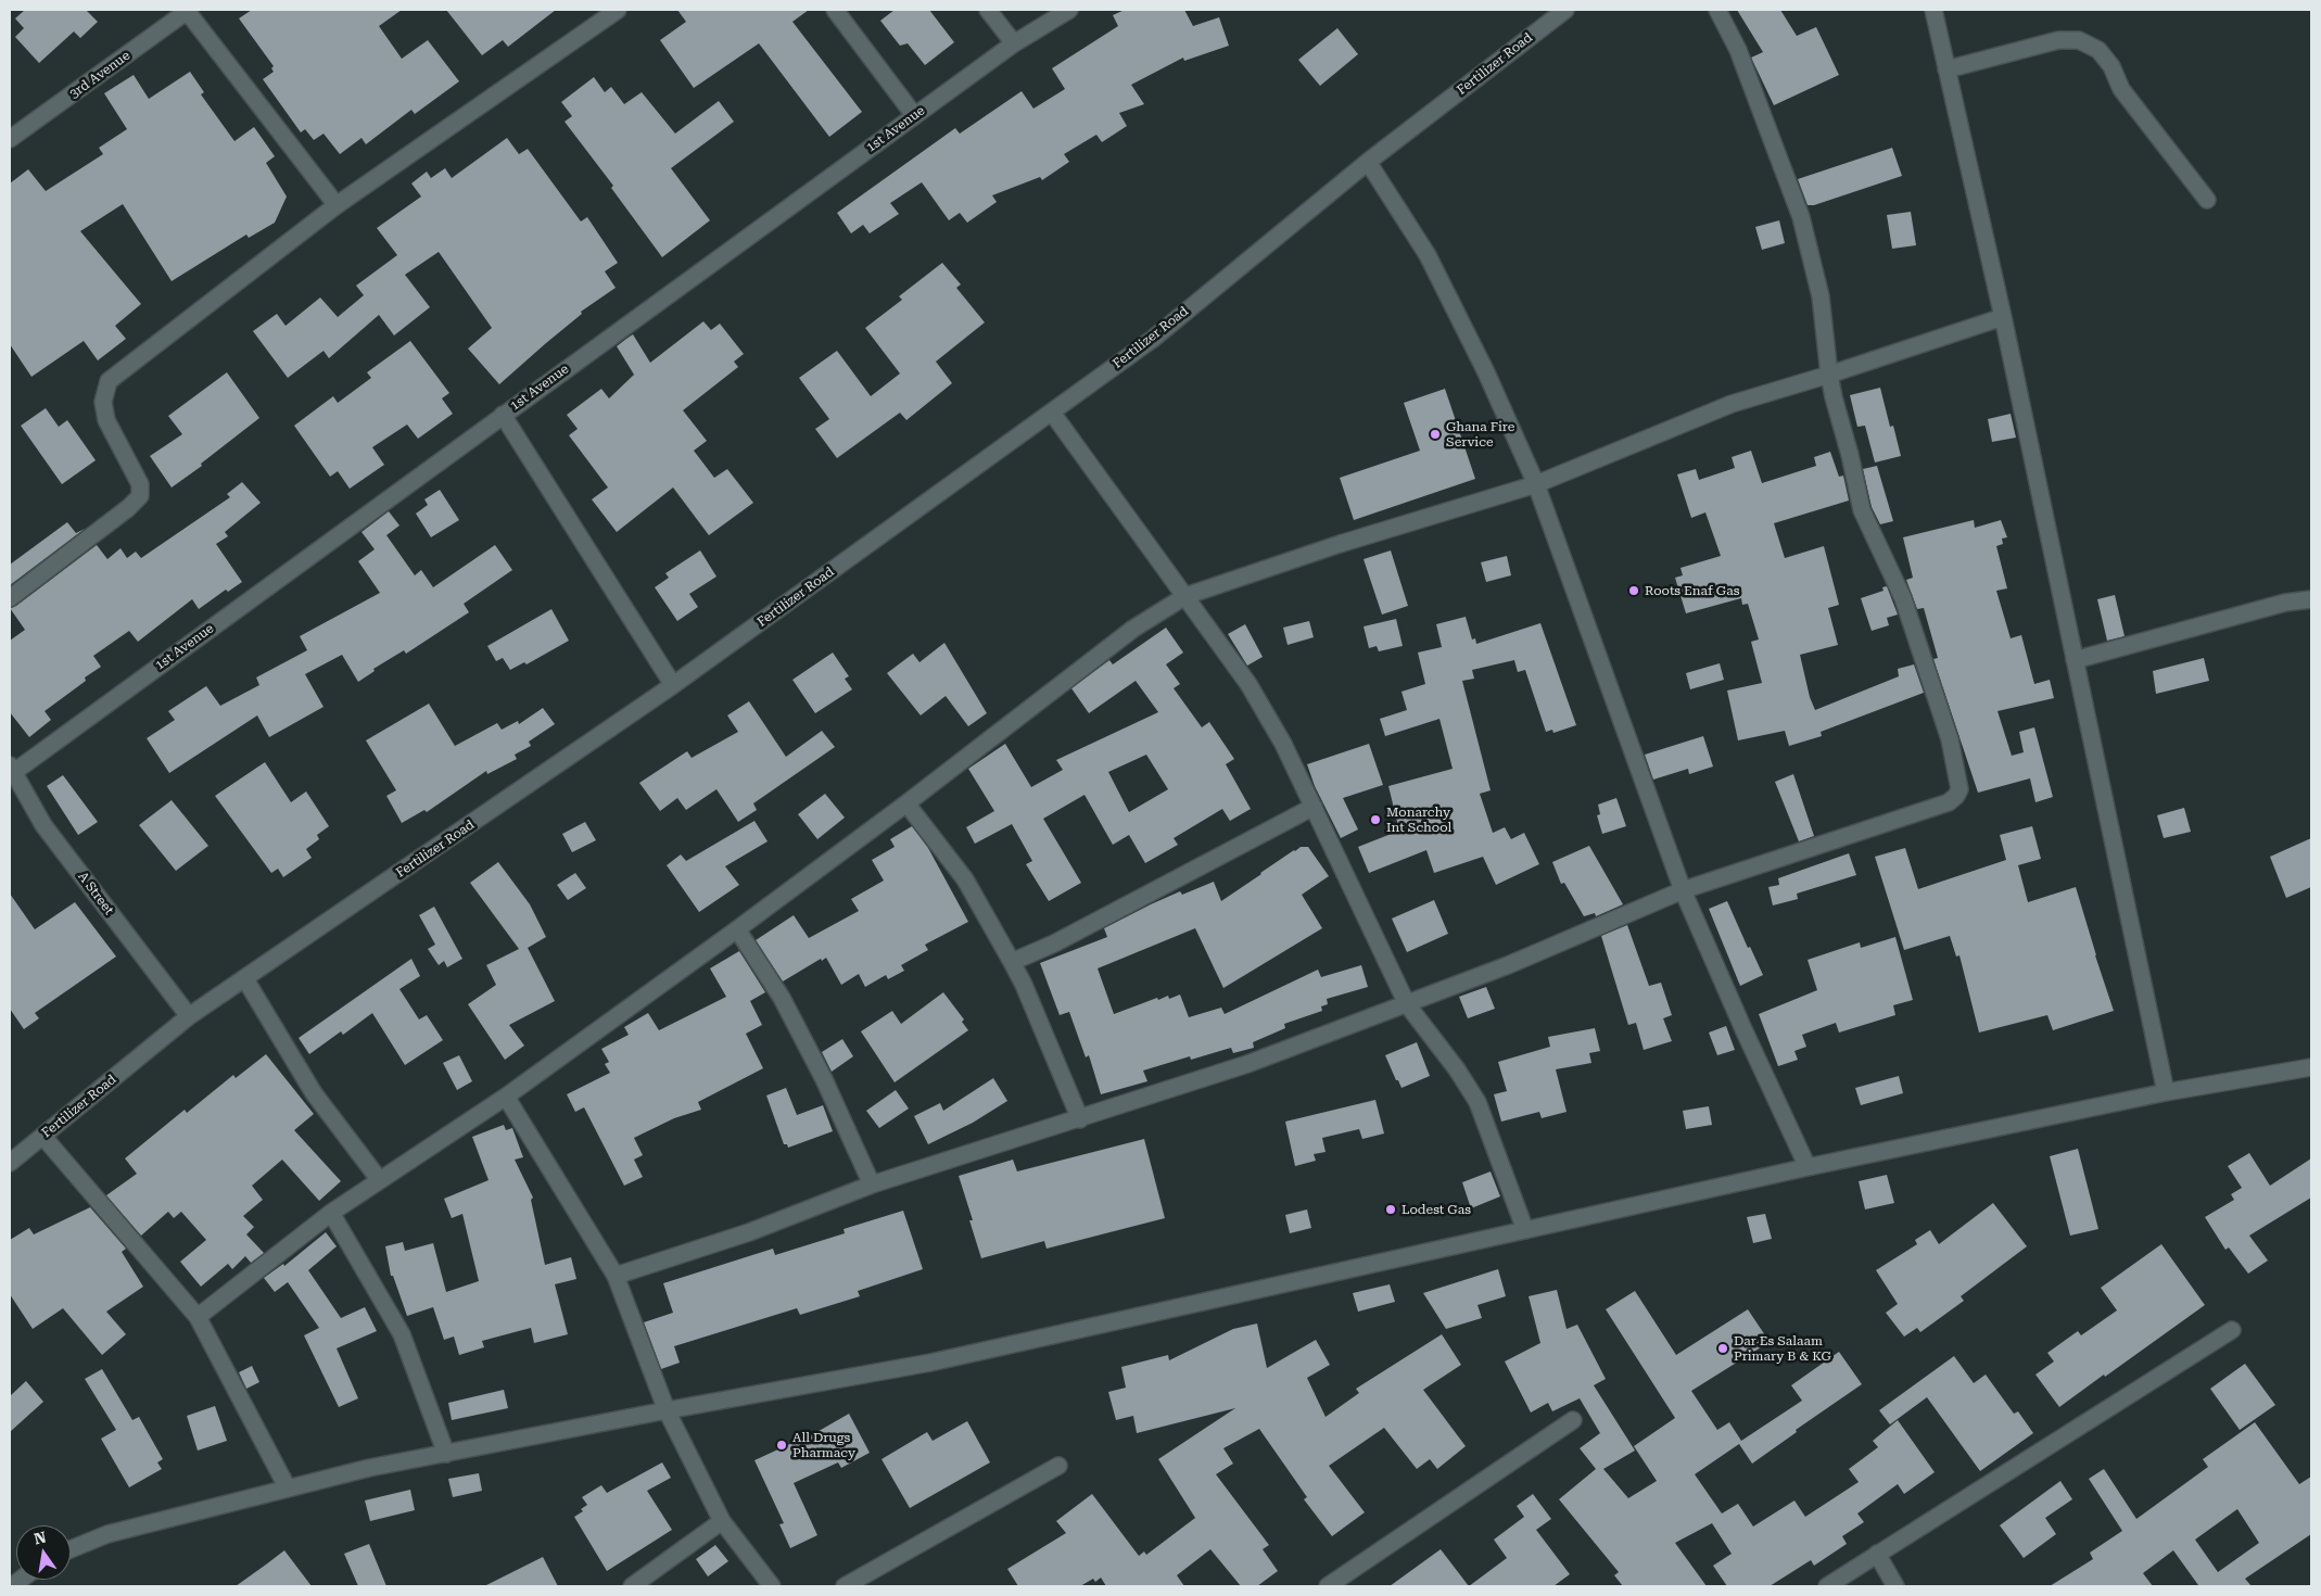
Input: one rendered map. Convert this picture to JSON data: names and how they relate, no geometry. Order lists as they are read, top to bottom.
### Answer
{
  "streets": {
    "street": [
      "Fertilizer Road",
      "3rd Avenue",
      "1st Avenue",
      "A Street"
    ]
  },
  "crossings": [
    ["Fertilizer Road", "A Street"],
    ["1st Avenue", "A Street"]
  ],
  "places": [
    "Ghana Fire Service",
    "Roots Enaf Gas",
    "Monarchy Int School",
    "Lodest Gas",
    "Dar Es Salaam Primary B & KG",
    "All Drugs Pharmacy"
  ],
  "north": "top"
}
